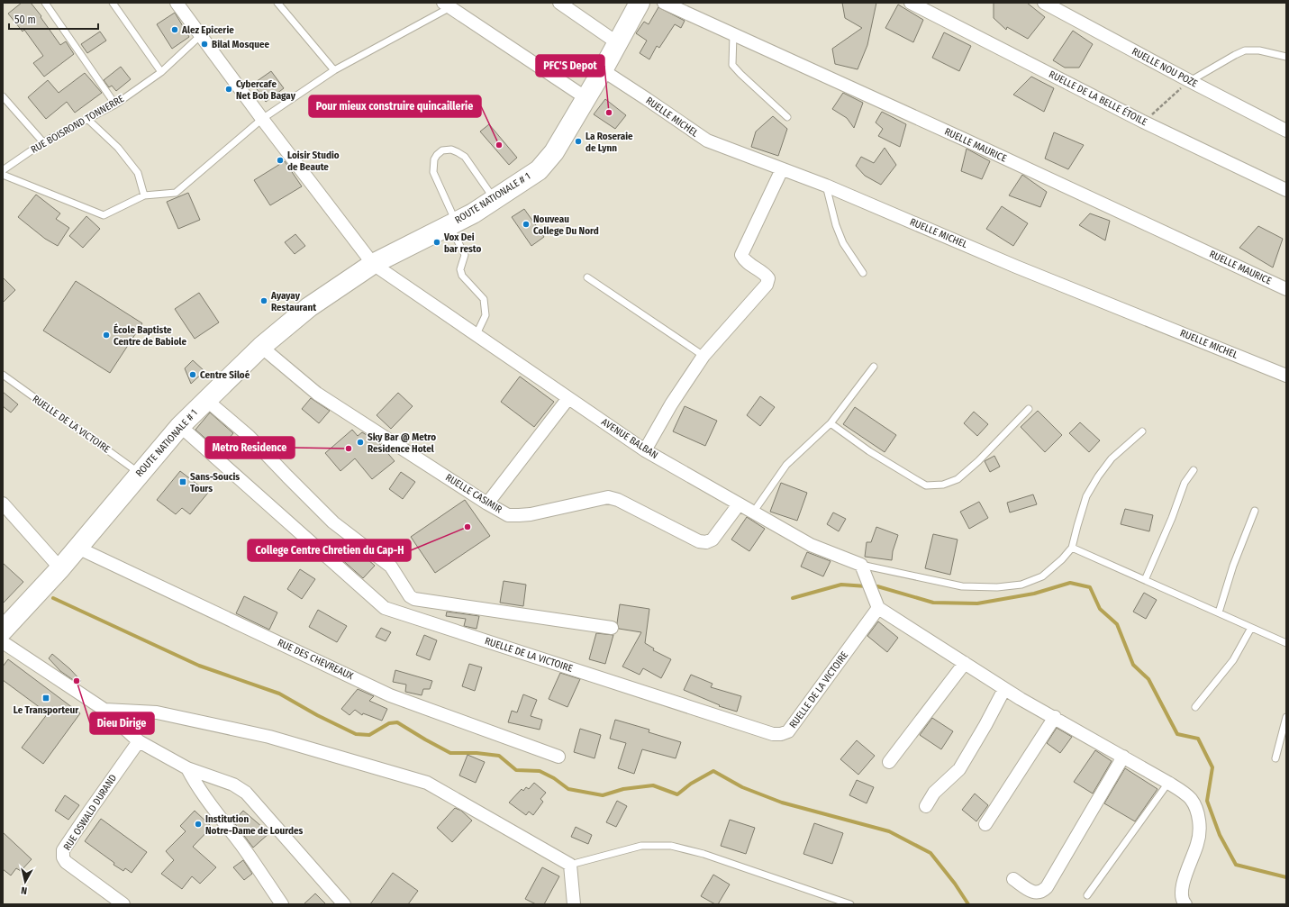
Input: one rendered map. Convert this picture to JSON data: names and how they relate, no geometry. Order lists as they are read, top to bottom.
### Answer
{
  "streets": {
    "main road": ["ROUTE NATIONALE # 1"],
    "street": [
      "RUELLE NOU POZE",
      "RUELLE DE LA BELLE ÉTOILE",
      "RUELLE MICHEL",
      "RUELLE MAURICE",
      "RUELLE DE LA VICTOIRE",
      "AVENUE BALBAN",
      "RUELLE CASIMIR",
      "RUE DES CHEVREAUX",
      "RUE OSWALD DURAND"
    ],
    "lane": ["RUE BOISROND TONNERRE"]
  },
  "crossings": [
    ["RUELLE MICHEL", "ROUTE NATIONALE # 1"],
    ["RUE BOISROND TONNERRE", "AVENUE BALBAN"],
    ["ROUTE NATIONALE # 1", "RUELLE DE LA VICTOIRE"],
    ["ROUTE NATIONALE # 1", "AVENUE BALBAN"],
    ["ROUTE NATIONALE # 1", "RUELLE CASIMIR"],
    ["ROUTE NATIONALE # 1", "RUE DES CHEVREAUX"],
    ["AVENUE BALBAN", "RUELLE CASIMIR"]
  ],
  "places": {
    "other": [
      "Alez Epicerie",
      "Bilal Mosquee",
      "Cybercafe Net Bob Bagay",
      "PFC'S Depot",
      "La Roseraie de Lynn",
      "Pour mieux construire quincaillerie",
      "Loisir Studio de Beaute",
      "Nouveau College Du Nord",
      "Vox Dei bar resto",
      "Ayayay Restaurant",
      "École Baptiste Centre de Babiole",
      "Centre Siloé",
      "Sky Bar @ Metro Residence Hotel",
      "Metro Residence",
      "College Centre Chretien du Cap-H",
      "Dieu Dirige",
      "Institution Notre-Dame de Lourdes"
    ],
    "transit": ["Sans-Soucis Tours", "Le Transporteur"]
  },
  "scale_bar": "50 m",
  "north": "bottom"
}
